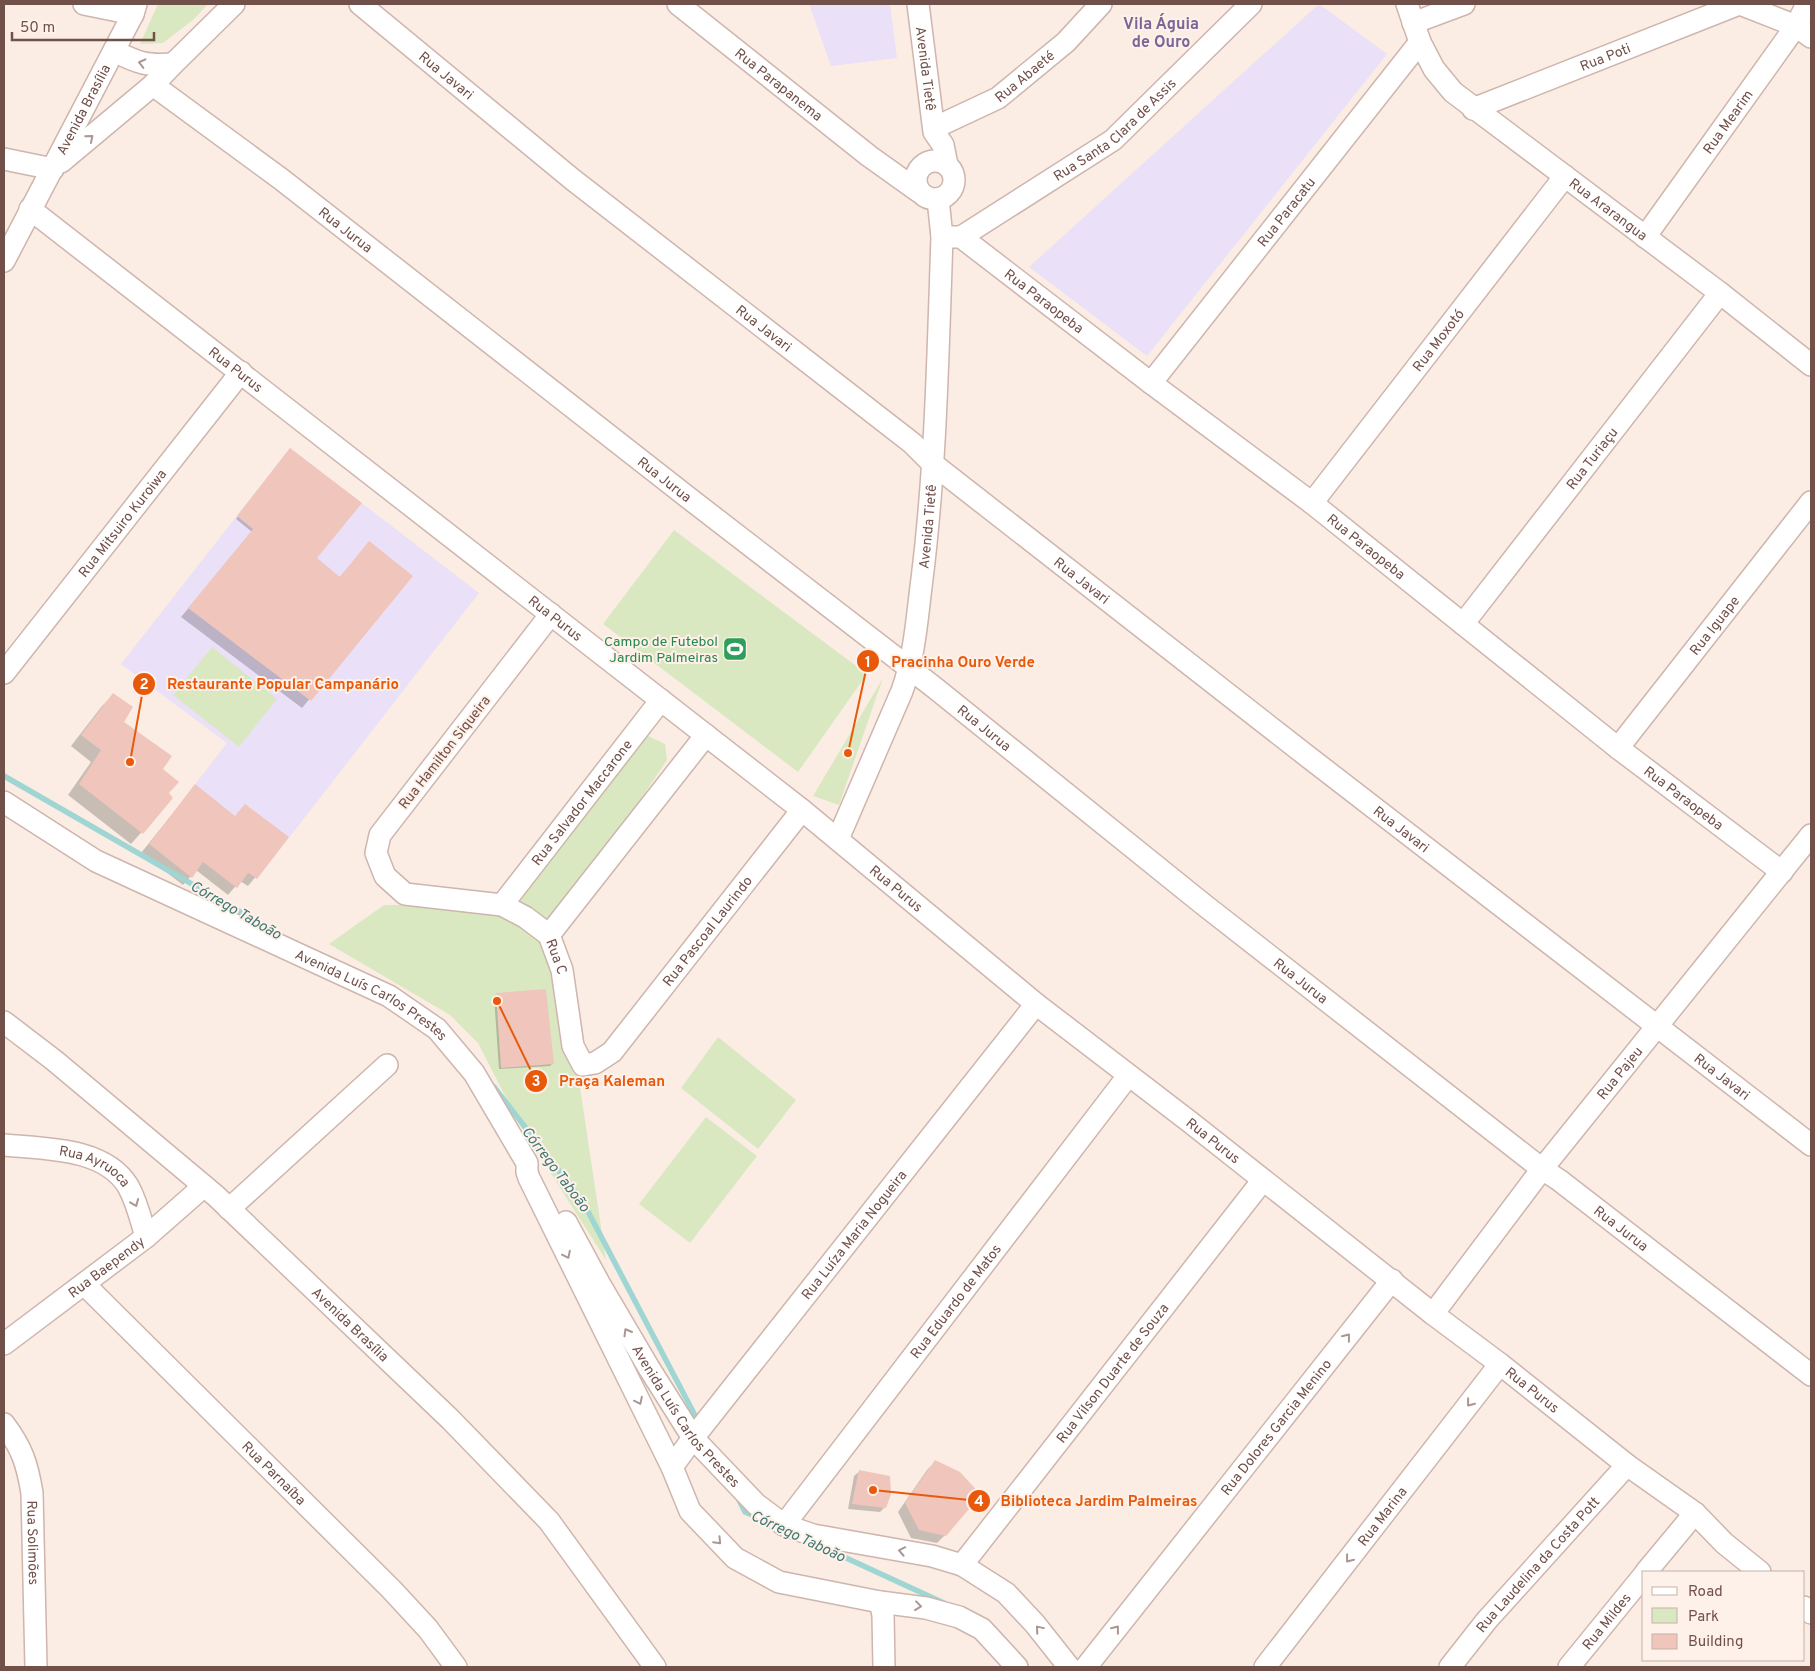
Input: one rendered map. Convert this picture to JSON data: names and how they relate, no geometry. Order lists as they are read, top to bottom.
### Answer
{
  "streets": {
    "street": [
      "Rua Poti",
      "Avenida Tietê",
      "Rua Abaeté",
      "Rua Javari",
      "Rua Parapanema",
      "Avenida Brasília",
      "Rua Mearim",
      "Rua Santa Clara de Assis",
      "Rua Ararangua",
      "Rua Paracatu",
      "Rua Jurua",
      "Rua Paraopeba",
      "Rua Moxotó",
      "Rua Purus",
      "Rua Turiaçu",
      "Rua Mitsuiro Kuroiwa",
      "Rua Iguape",
      "Rua Hamilton Siqueira",
      "Rua Salvador Maccarone",
      "Rua Pascoal Laurindo",
      "Rua C",
      "Avenida Luís Carlos Prestes",
      "Rua Pajeu",
      "Rua Ayruoca",
      "Rua Luíza Maria Nogueira",
      "Rua Baependy",
      "Rua Eduardo de Matos",
      "Rua Vilson Duarte de Souza",
      "Rua Dolores Garcia Menino",
      "Rua Parnaíba",
      "Rua Marina",
      "Rua Solimões",
      "Rua Laudelina da Costa Pott",
      "Rua Mildes"
    ]
  },
  "crossings": [
    ["Rua Poti", "Rua Mearim"],
    ["Rua Poti", "Rua Ararangua"],
    ["Avenida Tietê", "Rua Abaeté"],
    ["Avenida Tietê", "Rua Javari"],
    ["Avenida Tietê", "Rua Parapanema"],
    ["Avenida Tietê", "Rua Santa Clara de Assis"],
    ["Avenida Tietê", "Rua Jurua"],
    ["Avenida Tietê", "Rua Paraopeba"],
    ["Avenida Tietê", "Rua Purus"],
    ["Rua Javari", "Rua Pajeu"],
    ["Avenida Brasília", "Rua Jurua"],
    ["Avenida Brasília", "Rua Purus"],
    ["Avenida Brasília", "Rua Baependy"],
    ["Rua Mearim", "Rua Ararangua"],
    ["Rua Santa Clara de Assis", "Rua Paraopeba"],
    ["Rua Ararangua", "Rua Paracatu"],
    ["Rua Ararangua", "Rua Moxotó"],
    ["Rua Ararangua", "Rua Turiaçu"],
    ["Rua Paracatu", "Rua Paraopeba"],
    ["Rua Jurua", "Rua Pajeu"],
    ["Rua Paraopeba", "Rua Moxotó"],
    ["Rua Paraopeba", "Rua Turiaçu"],
    ["Rua Paraopeba", "Rua Iguape"],
    ["Rua Paraopeba", "Rua Pajeu"],
    ["Rua Purus", "Rua Mitsuiro Kuroiwa"],
    ["Rua Purus", "Rua Hamilton Siqueira"],
    ["Rua Purus", "Rua Salvador Maccarone"],
    ["Rua Purus", "Rua Pascoal Laurindo"],
    ["Rua Purus", "Rua Pajeu"],
    ["Rua Purus", "Rua Luíza Maria Nogueira"],
    ["Rua Purus", "Rua Eduardo de Matos"],
    ["Rua Purus", "Rua Vilson Duarte de Souza"],
    ["Rua Purus", "Rua Dolores Garcia Menino"],
    ["Rua Purus", "Rua Marina"],
    ["Rua Purus", "Rua Laudelina da Costa Pott"],
    ["Rua Purus", "Rua Mildes"],
    ["Rua Hamilton Siqueira", "Rua C"],
    ["Rua Salvador Maccarone", "Rua C"],
    ["Rua Pascoal Laurindo", "Rua C"],
    ["Avenida Luís Carlos Prestes", "Rua Luíza Maria Nogueira"],
    ["Avenida Luís Carlos Prestes", "Rua Eduardo de Matos"],
    ["Avenida Luís Carlos Prestes", "Rua Vilson Duarte de Souza"],
    ["Rua Ayruoca", "Rua Baependy"],
    ["Rua Baependy", "Rua Parnaíba"]
  ],
  "one_way": ["Rua Ayruoca", "Rua Dolores Garcia Menino", "Rua Marina"],
  "districts": ["Vila Águia de Ouro"],
  "water": ["Córrego Taboão"],
  "places": {
    "sports": ["Campo de Futebol Jardim Palmeiras"],
    "other": [
      "Pracinha Ouro Verde",
      "Restaurante Popular Campanário",
      "Praça Kaleman",
      "Biblioteca Jardim Palmeiras"
    ]
  },
  "legend": ["Road", "Park", "Building"],
  "scale_bar": "50 m"
}
